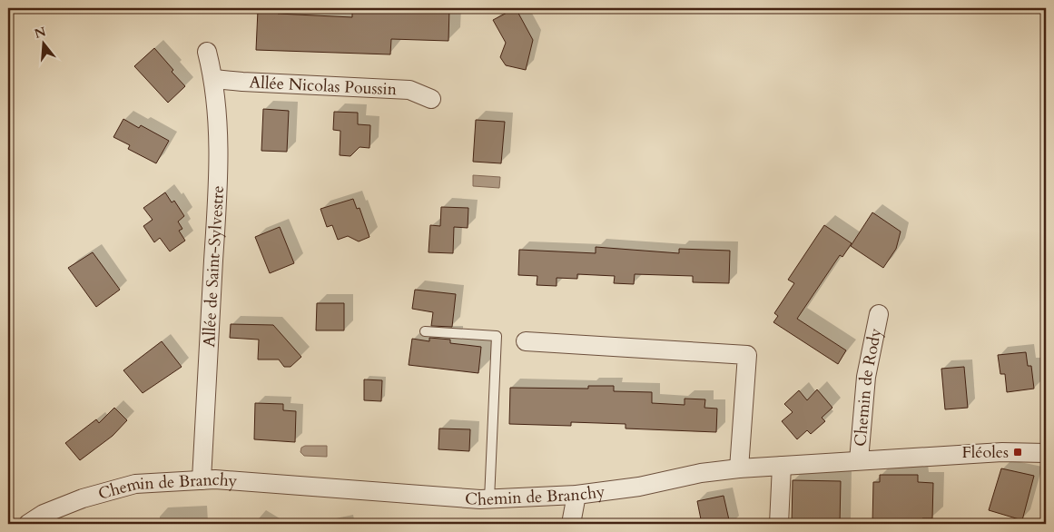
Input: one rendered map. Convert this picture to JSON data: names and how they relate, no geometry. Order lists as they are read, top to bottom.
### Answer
{
  "streets": {
    "street": [
      "Allée Nicolas Poussin",
      "Allée de Saint-Sylvestre",
      "Chemin de Rody",
      "Chemin de Branchy"
    ]
  },
  "crossings": [
    ["Allée Nicolas Poussin", "Allée de Saint-Sylvestre"],
    ["Allée de Saint-Sylvestre", "Chemin de Branchy"],
    ["Chemin de Rody", "Chemin de Branchy"]
  ],
  "places": {
    "transit": ["Fléoles"]
  },
  "north": "top"
}
